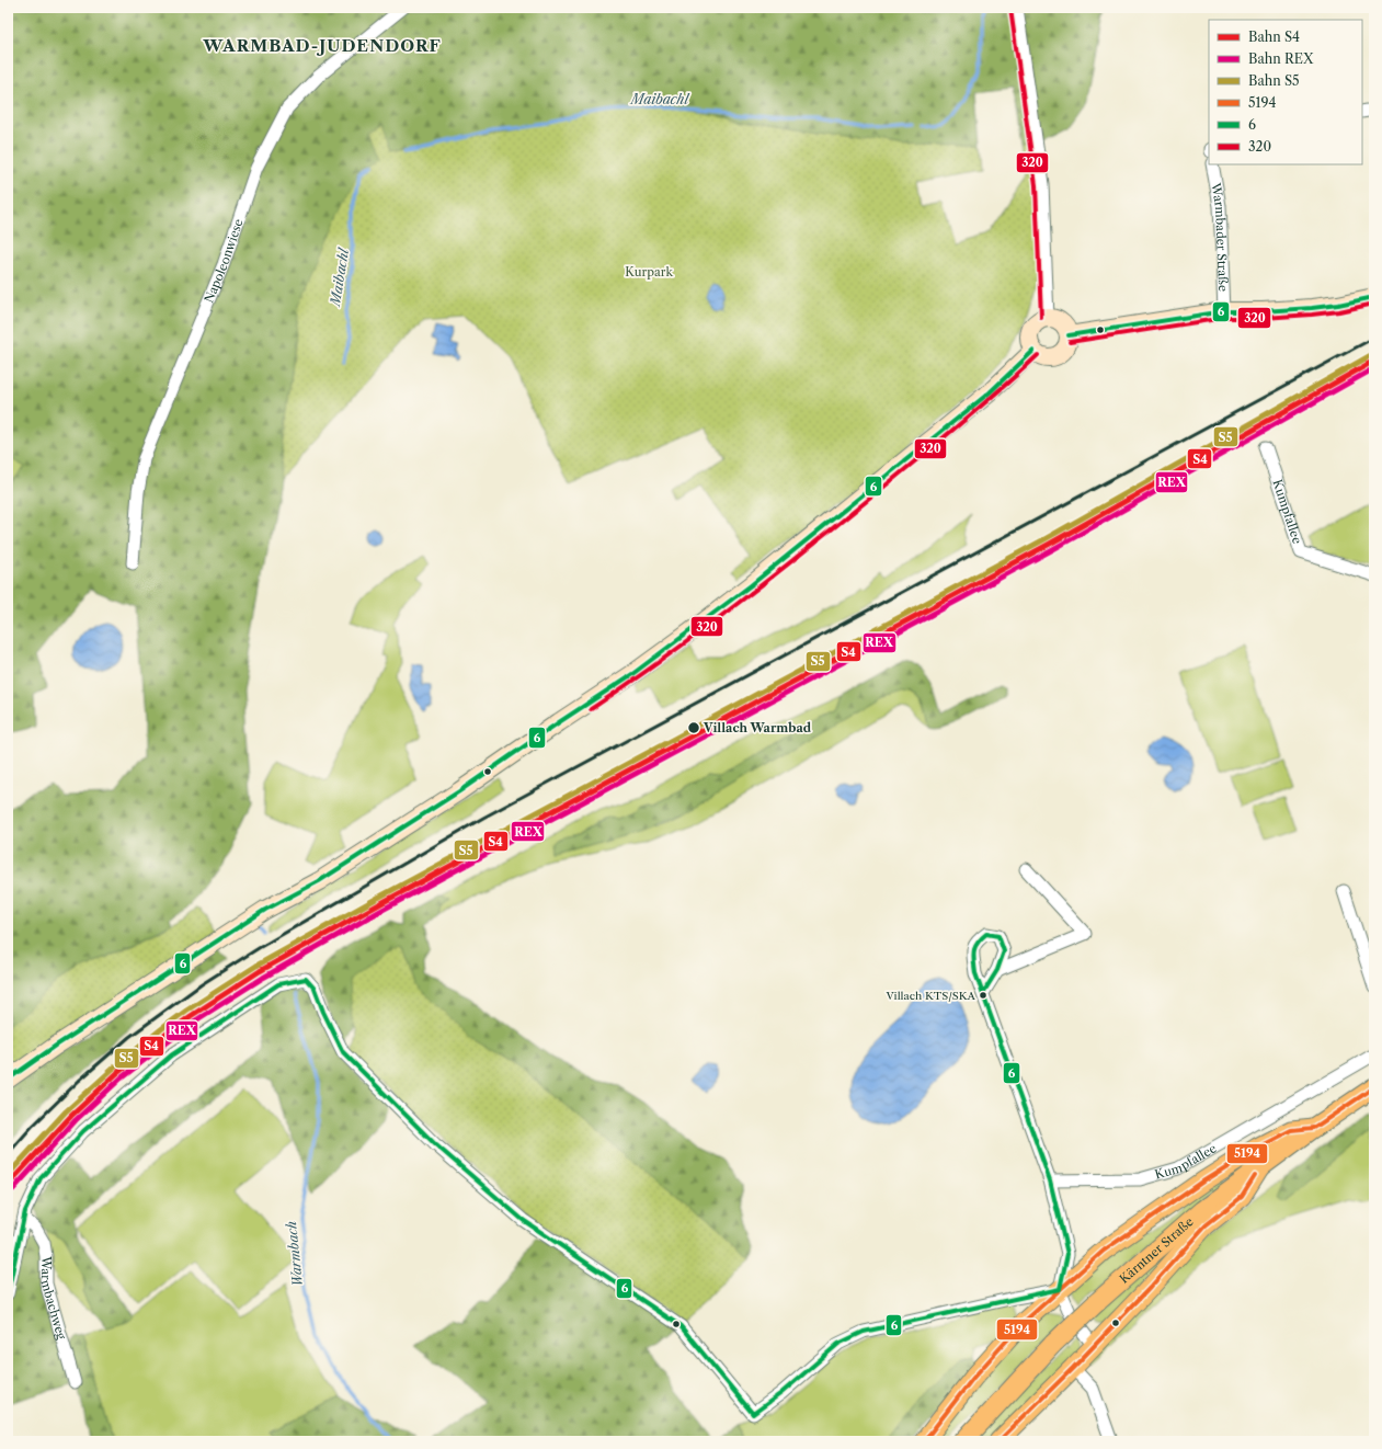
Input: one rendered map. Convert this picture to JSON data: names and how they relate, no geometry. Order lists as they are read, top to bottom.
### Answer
{
  "streets": {
    "main road": ["Kärntner Straße"],
    "street": [
      "Warmbader Straße",
      "Napoleonwiese",
      "Kumpfallee",
      "Warmbachweg"
    ]
  },
  "districts": ["WARMBAD-JUDENDORF"],
  "water": ["Maibachl", "Warmbach"],
  "parks": ["Kurpark"],
  "places": ["Villach Warmbad", "Villach KTS/SKA"],
  "lines": [
    "transit line 320",
    "transit line 6",
    "rail line S5",
    "rail line S4",
    "rail line REX",
    "transit line 5194"
  ],
  "legend": [
    "Bahn S4",
    "Bahn REX",
    "Bahn S5",
    "5194",
    "6",
    "320"
  ]
}
